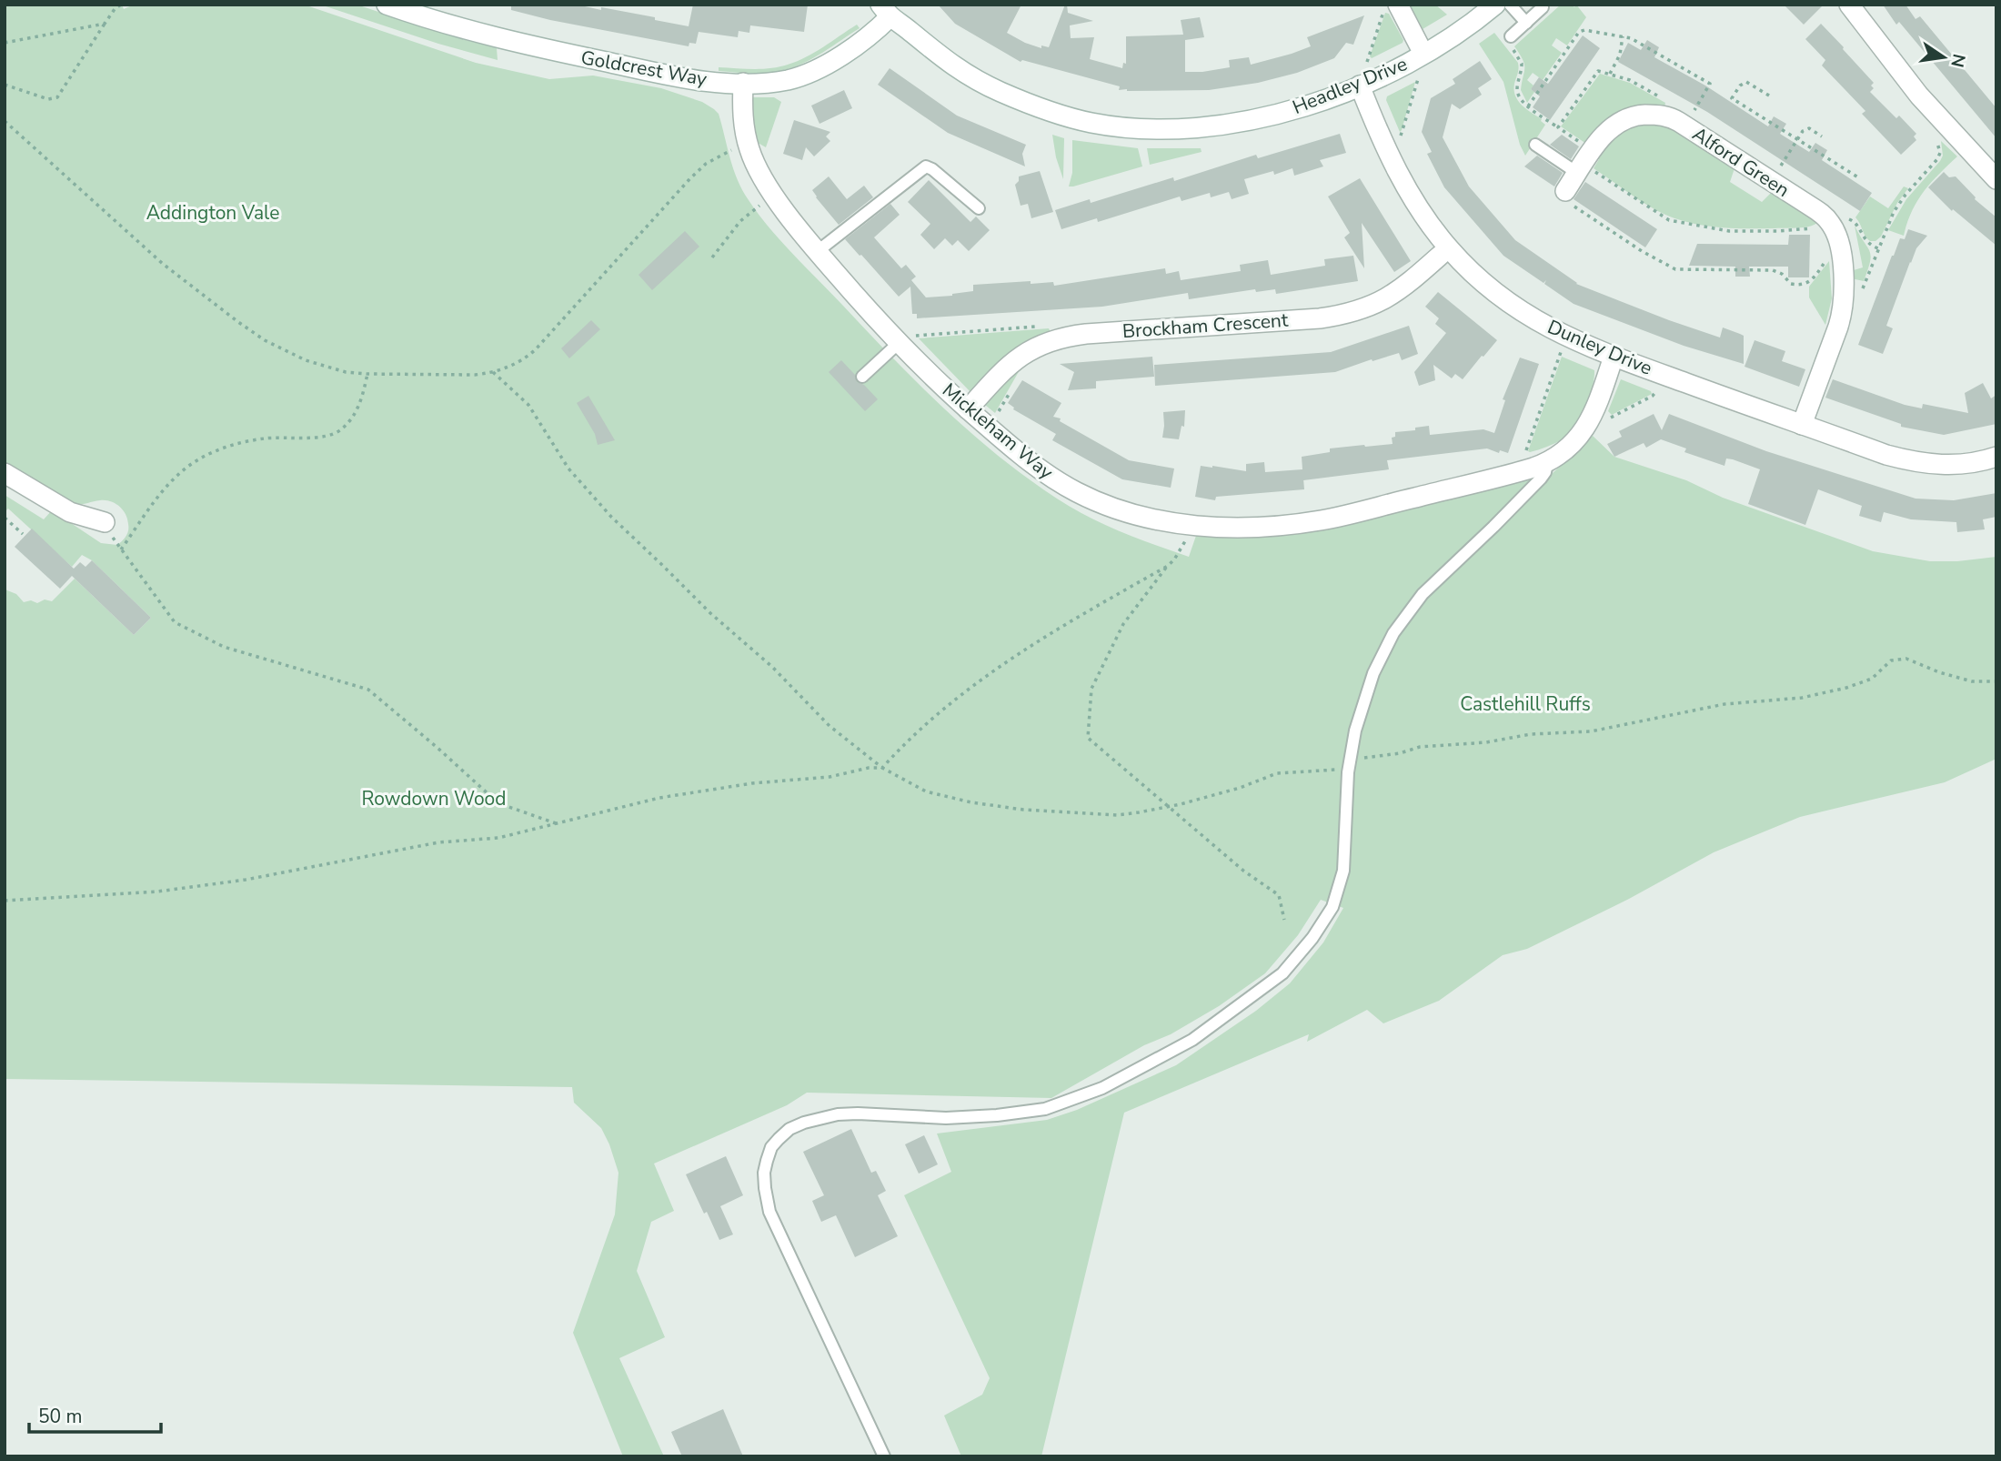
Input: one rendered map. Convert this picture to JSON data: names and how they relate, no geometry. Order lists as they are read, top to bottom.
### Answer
{
  "streets": {
    "street": [
      "Goldcrest Way",
      "Headley Drive",
      "Alford Green",
      "Brockham Crescent",
      "Dunley Drive",
      "Mickleham Way"
    ]
  },
  "crossings": [
    ["Goldcrest Way", "Headley Drive"],
    ["Goldcrest Way", "Mickleham Way"],
    ["Headley Drive", "Dunley Drive"],
    ["Brockham Crescent", "Dunley Drive"],
    ["Brockham Crescent", "Mickleham Way"],
    ["Dunley Drive", "Mickleham Way"]
  ],
  "parks": ["Addington Vale", "Castlehill Ruffs", "Rowdown Wood"],
  "scale_bar": "50 m",
  "north": "right"
}
